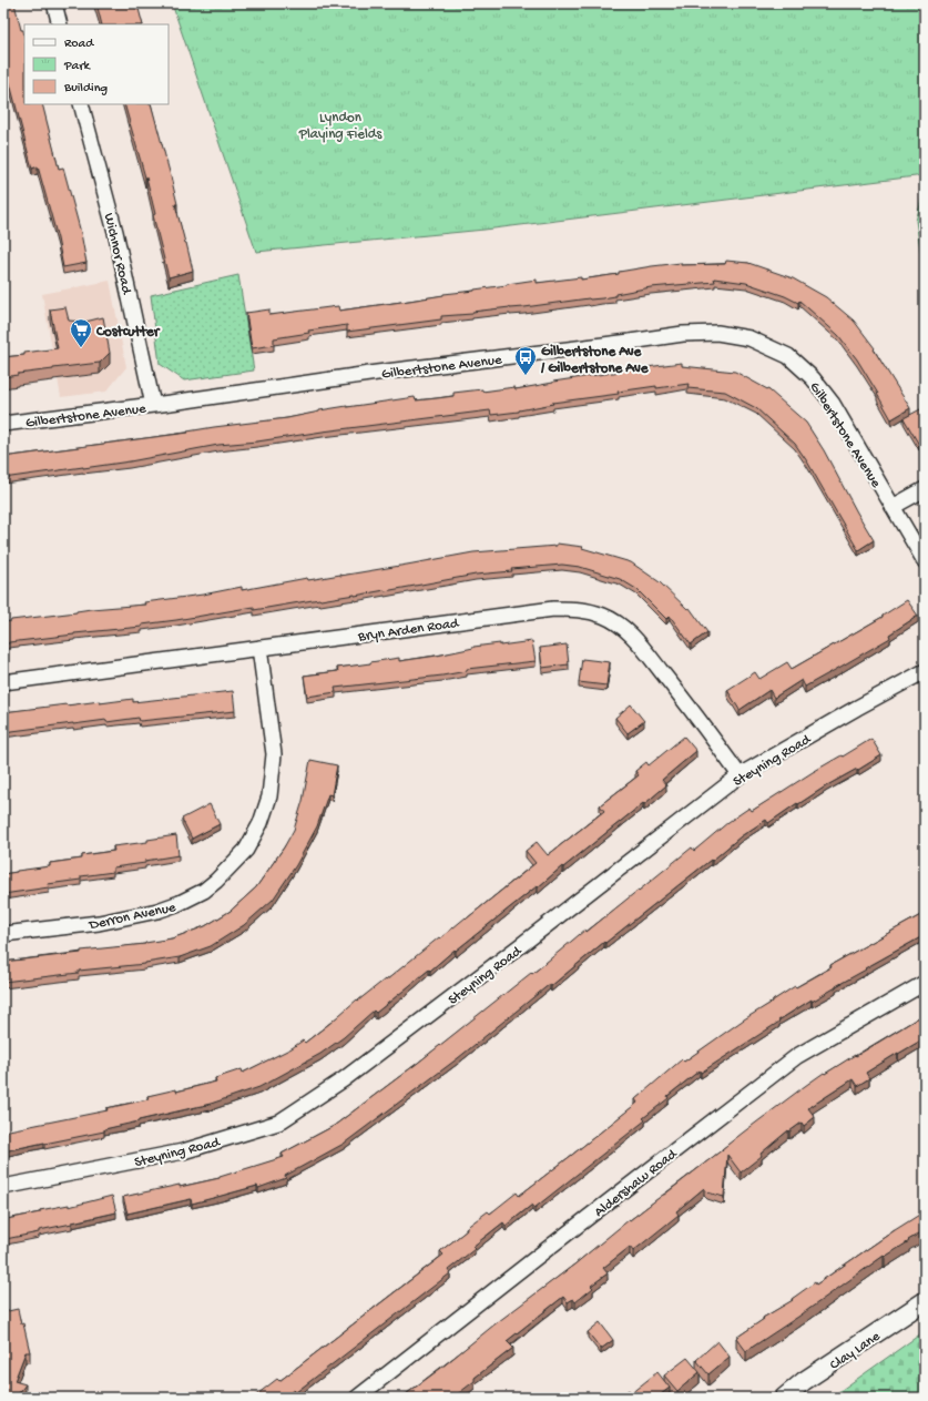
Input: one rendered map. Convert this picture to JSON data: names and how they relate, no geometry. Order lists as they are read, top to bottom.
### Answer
{
  "streets": {
    "street": [
      "Wichnor Road",
      "Gilbertstone Avenue",
      "Bryn Arden Road",
      "Steyning Road",
      "Derron Avenue",
      "Aldershaw Road",
      "Clay Lane"
    ]
  },
  "crossings": [
    ["Wichnor Road", "Gilbertstone Avenue"],
    ["Bryn Arden Road", "Steyning Road"],
    ["Bryn Arden Road", "Derron Avenue"]
  ],
  "parks": ["Lyndon Playing Fields"],
  "places": {
    "supermarket": ["Costcutter"],
    "bus stop": ["Gilbertstone Ave / Gilbertstone Ave"]
  },
  "legend": ["Road", "Park", "Building"]
}
